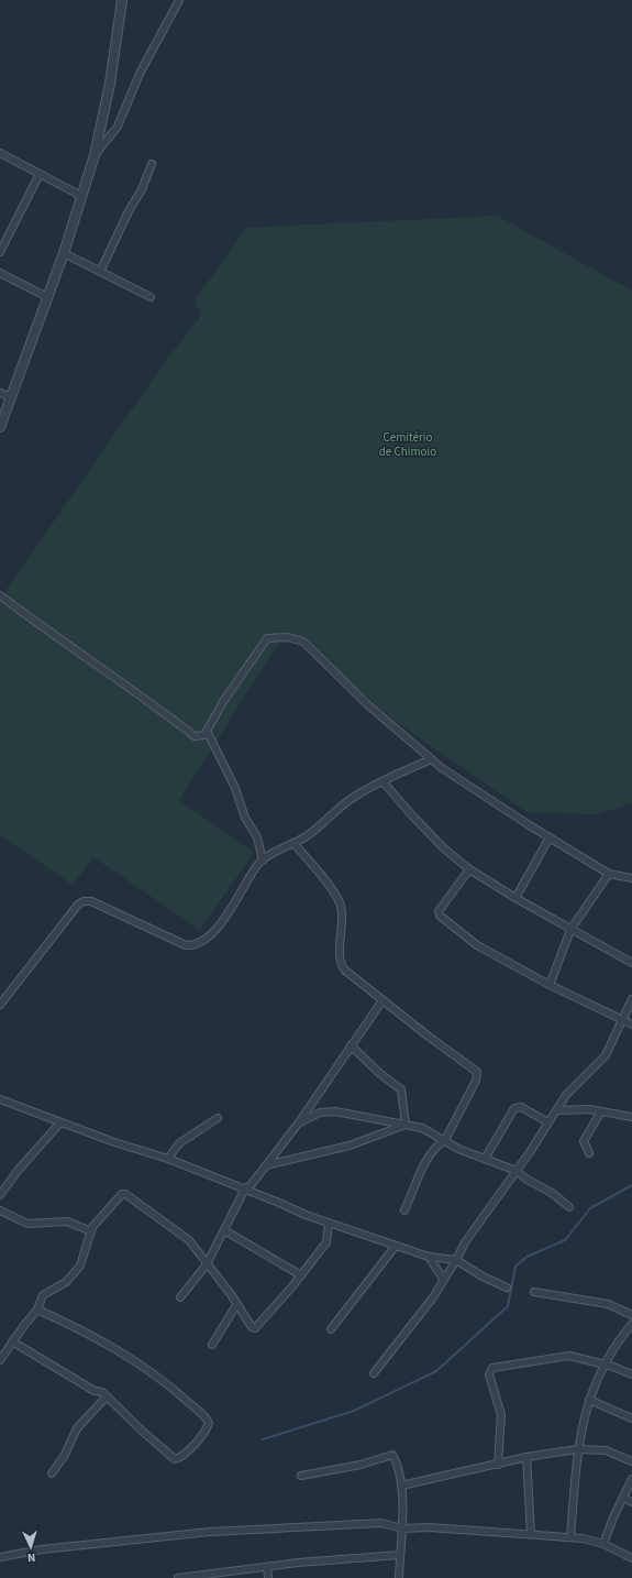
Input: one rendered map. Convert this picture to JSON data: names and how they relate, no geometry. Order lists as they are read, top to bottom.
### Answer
{
  "parks": ["Cemitério de Chimoio"],
  "north": "bottom"
}
